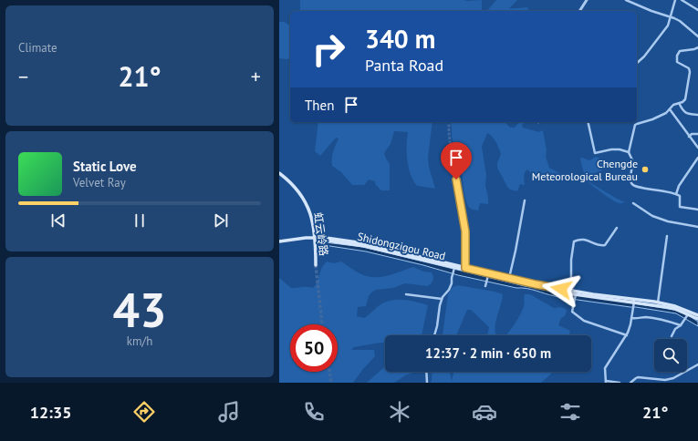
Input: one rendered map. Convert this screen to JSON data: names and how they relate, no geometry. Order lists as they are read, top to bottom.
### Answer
{
  "streets": {
    "main road": ["虹云岭路", "Shidongzigou Road"]
  },
  "crossings": [
    ["虹云岭路", "Shidongzigou Road"]
  ],
  "places": ["Chengde Meteorological Bureau"],
  "page": {
    "tile": [
      "Climate",
      ["43", "km/h"]
    ],
    "turn": ["340 m", "Panta Road"],
    "heat": ["−", "21°", "+"],
    "then": "Then",
    "song": ["Static Love", "Velvet Ray"],
    "limit": "50",
    "trip": "12:37 · 2 min · 650 m",
    "tabs": ["12:35", "21°"]
  }
}
